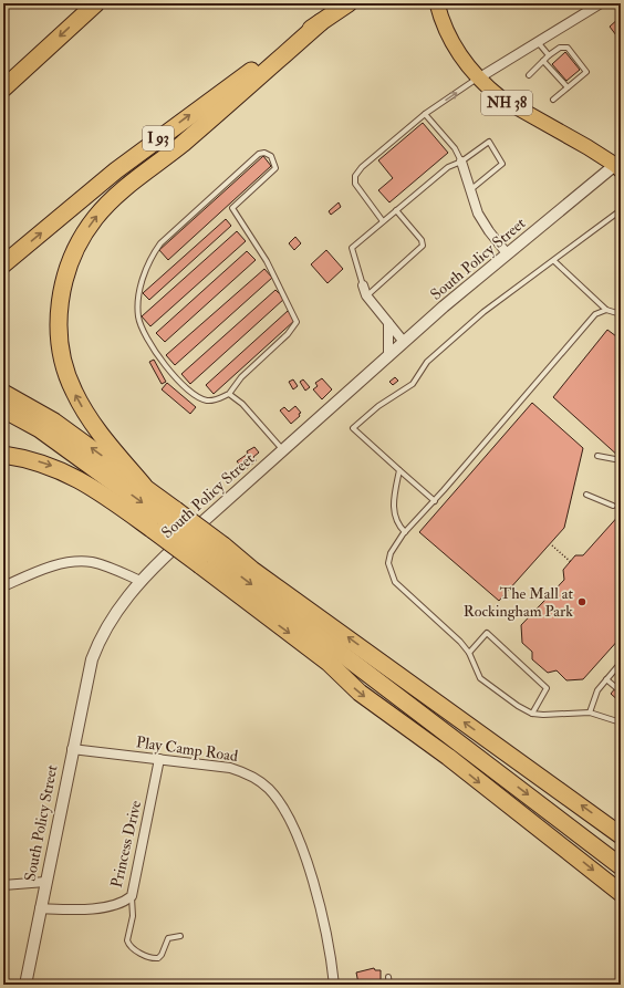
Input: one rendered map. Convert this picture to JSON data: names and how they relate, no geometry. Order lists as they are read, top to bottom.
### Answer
{
  "streets": {
    "highway": ["I 93"],
    "main road": ["NH 38"],
    "street": ["South Policy Street", "Play Camp Road", "Princess Drive"]
  },
  "crossings": [
    ["NH 38", "South Policy Street"],
    ["South Policy Street", "Play Camp Road"],
    ["South Policy Street", "Princess Drive"],
    ["Play Camp Road", "Princess Drive"]
  ],
  "places": ["The Mall at Rockingham Park"]
}
